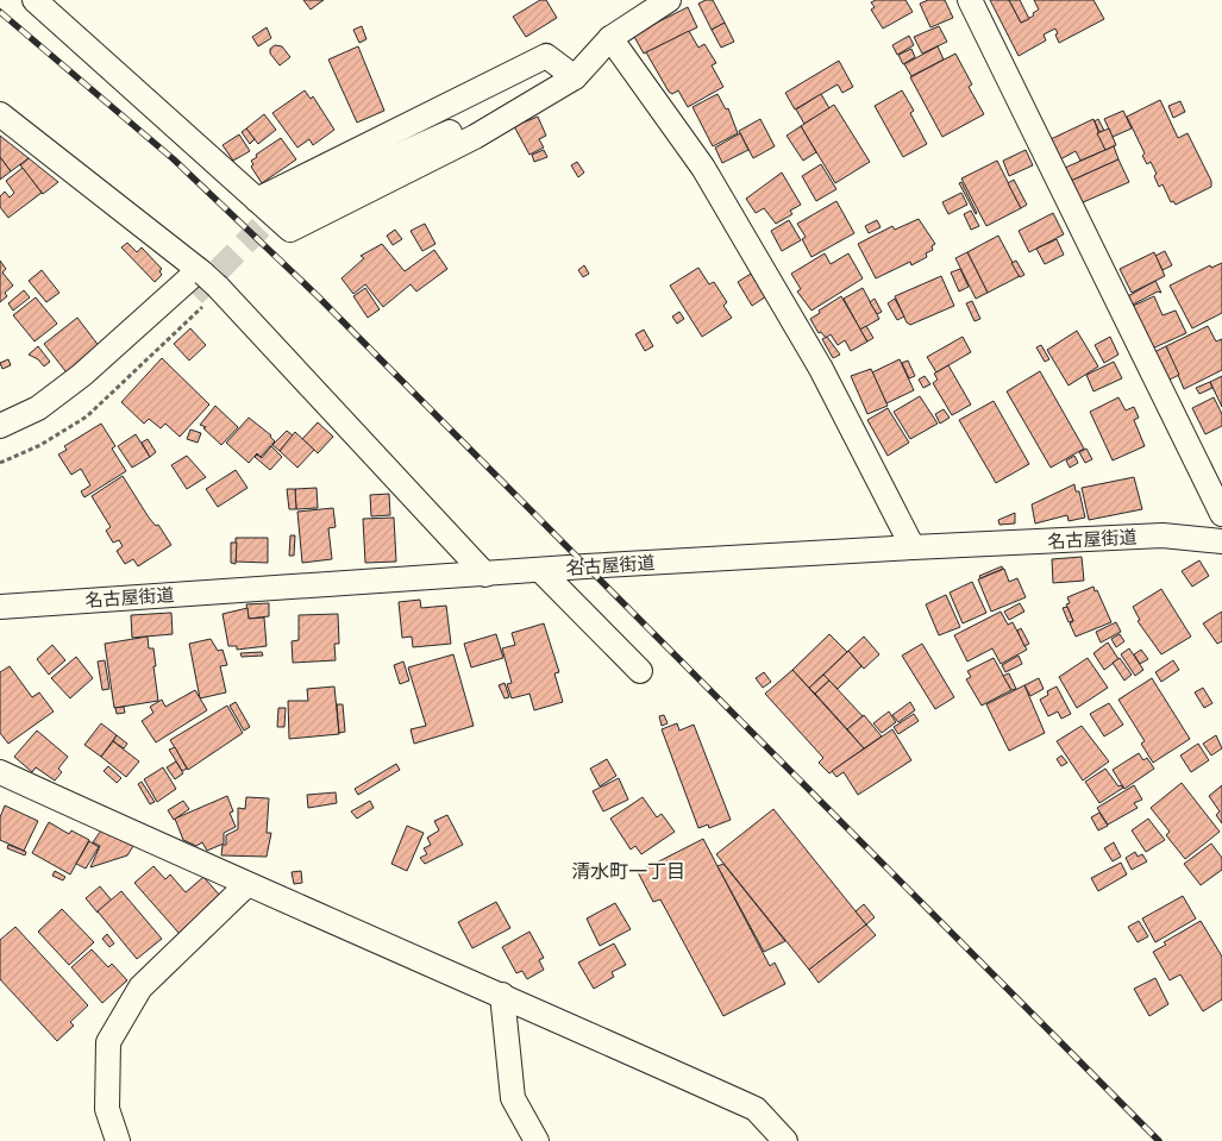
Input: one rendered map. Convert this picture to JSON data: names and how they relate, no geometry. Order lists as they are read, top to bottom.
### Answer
{
  "streets": {
    "street": ["名古屋街道"]
  },
  "districts": ["清水町一丁目"]
}
